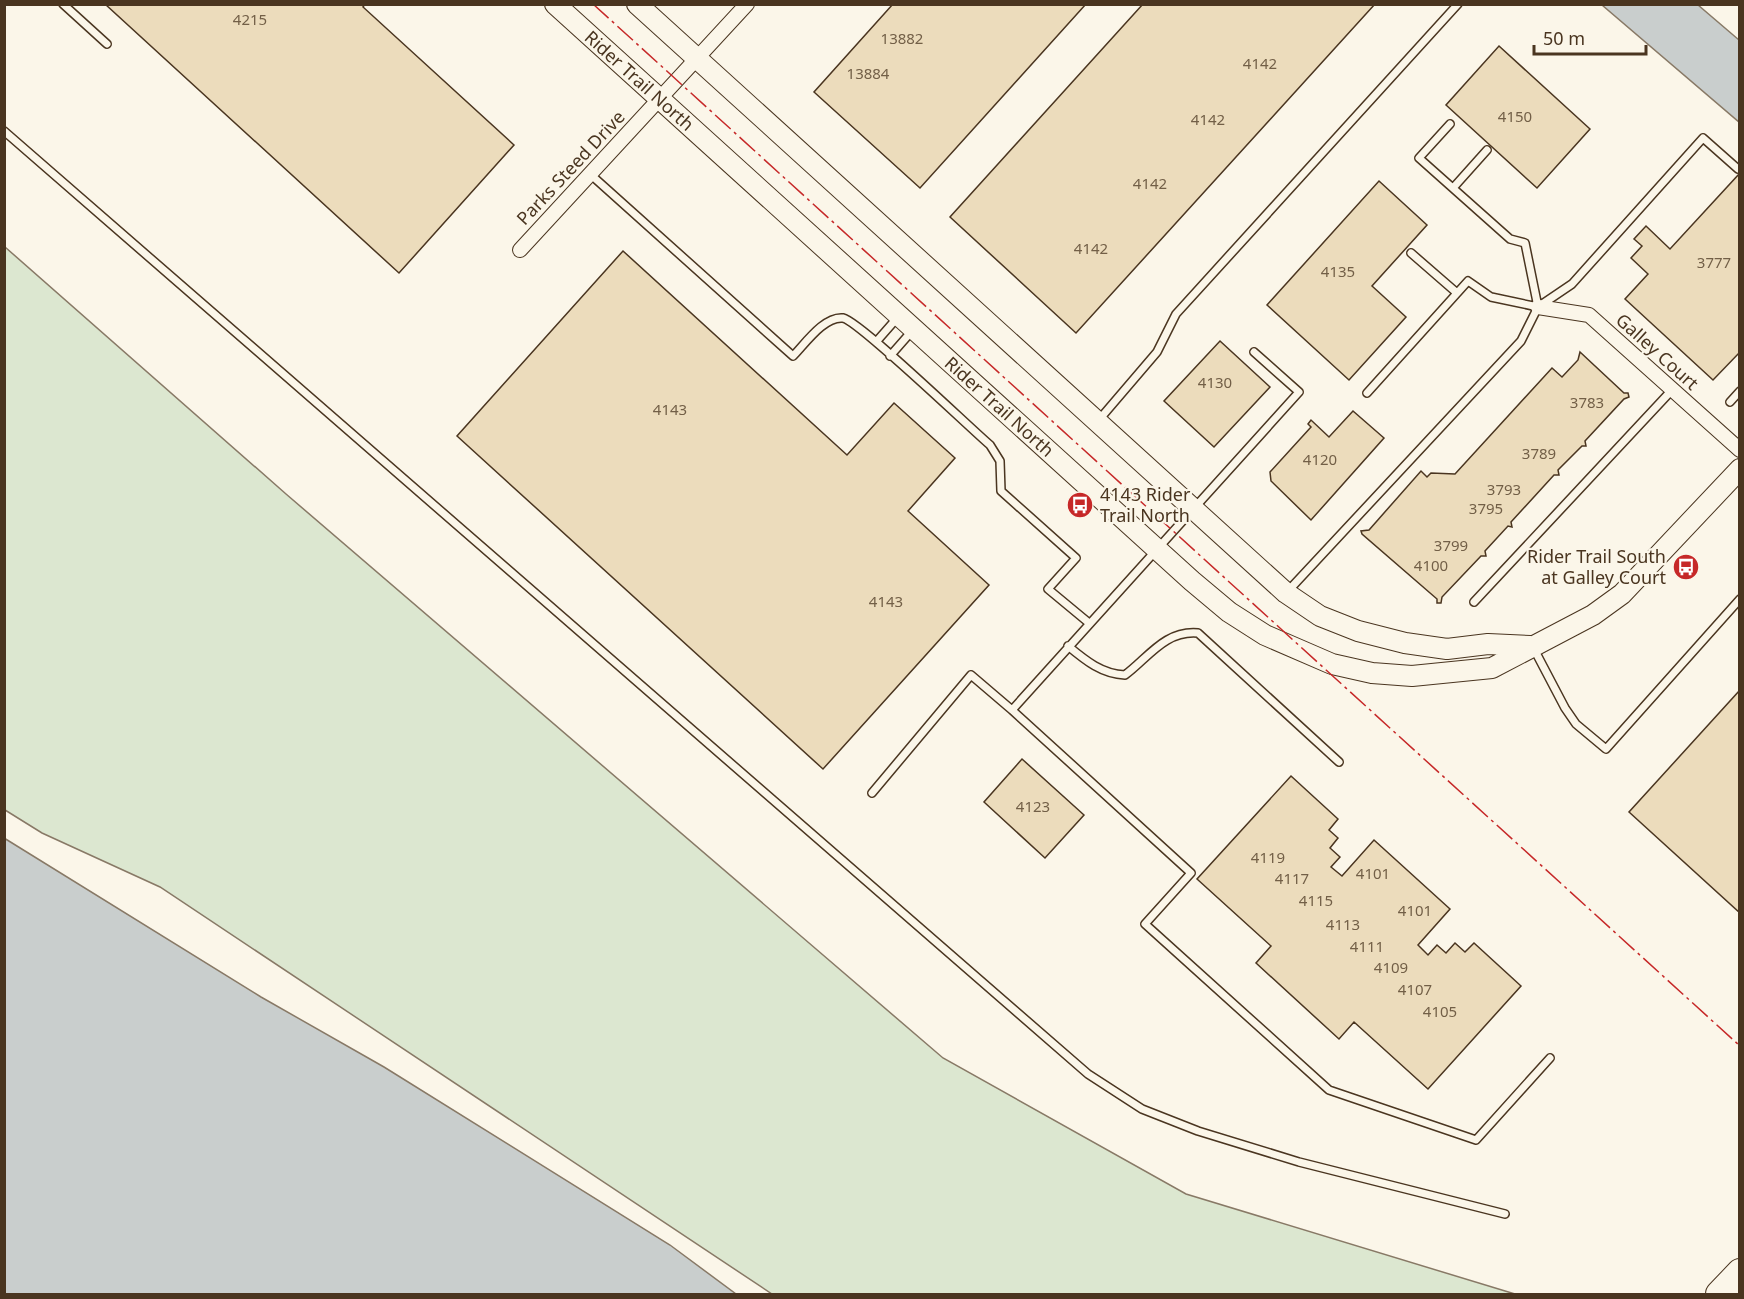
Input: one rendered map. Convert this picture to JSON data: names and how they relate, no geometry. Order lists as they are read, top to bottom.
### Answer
{
  "streets": {
    "street": ["Rider Trail North", "Parks Steed Drive", "Galley Court"]
  },
  "crossings": [
    ["Rider Trail North", "Parks Steed Drive"]
  ],
  "places": {
    "bus stop": ["4143 Rider Trail North", "Rider Trail South at Galley Court"]
  },
  "house_numbers": [
    "4215",
    "13882",
    "4142",
    "13884",
    "4150",
    "4142",
    "4142",
    "4142",
    "3777",
    "4135",
    "4130",
    "3783",
    "4143",
    "3789",
    "4120",
    "3793",
    "3795",
    "3799",
    "4100",
    "4143",
    "4123",
    "4119",
    "4101",
    "4117",
    "4115",
    "4101",
    "4113",
    "4111",
    "4109",
    "4107",
    "4105"
  ],
  "scale_bar": "50 m"
}
